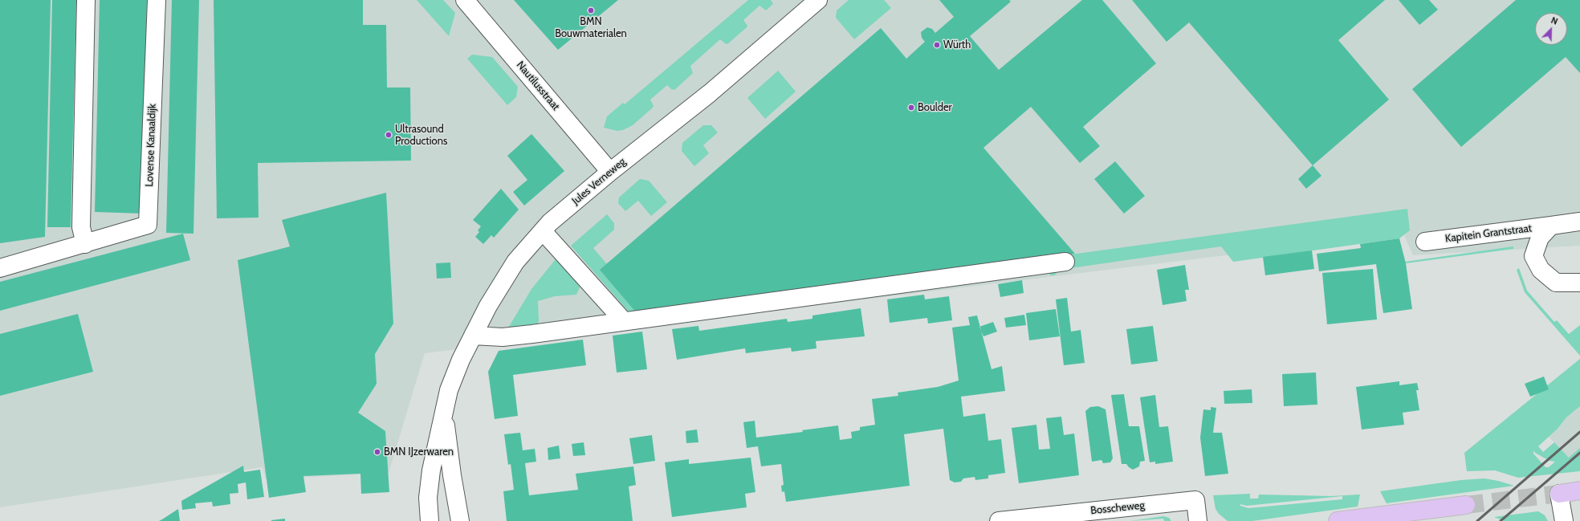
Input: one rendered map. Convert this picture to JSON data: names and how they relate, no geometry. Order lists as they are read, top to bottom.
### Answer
{
  "streets": {
    "street": [
      "Nautilusstraat",
      "Lovense Kanaaldijk",
      "Jules Verneweg",
      "Kapitein Grantstraat",
      "Bosscheweg"
    ]
  },
  "crossings": [
    ["Nautilusstraat", "Jules Verneweg"]
  ],
  "places": [
    "BMN Bouwmaterialen",
    "Würth",
    "Boulder",
    "Ultrasound Productions",
    "BMN IJzerwaren"
  ],
  "north": "top right"
}
